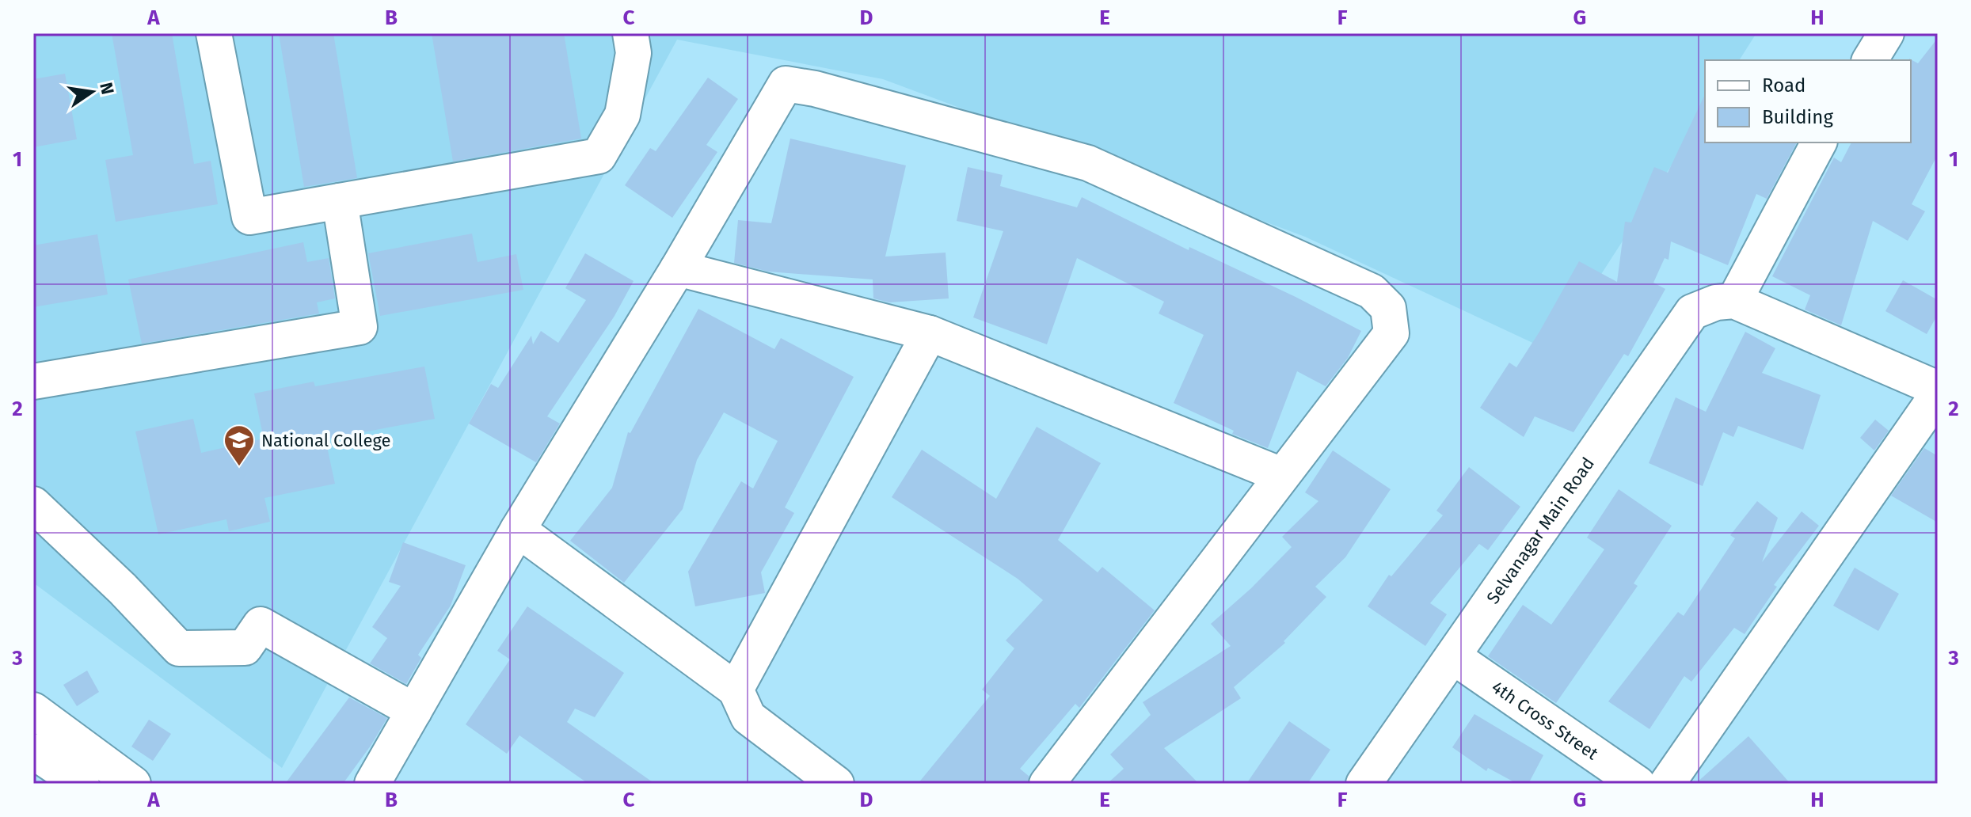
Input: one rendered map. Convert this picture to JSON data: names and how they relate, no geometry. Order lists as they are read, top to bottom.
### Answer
{
  "streets": {
    "main road": ["Selvanagar Main Road", "4th Cross Street"]
  },
  "crossings": [
    ["Selvanagar Main Road", "4th Cross Street"]
  ],
  "places": {
    "school or university": ["National College"]
  },
  "legend": ["Road", "Building"],
  "north": "right",
  "grid": {
    "columns": [
      "A",
      "B",
      "C",
      "D",
      "E",
      "F",
      "G",
      "H"
    ],
    "rows": ["1", "2", "3"]
  }
}
